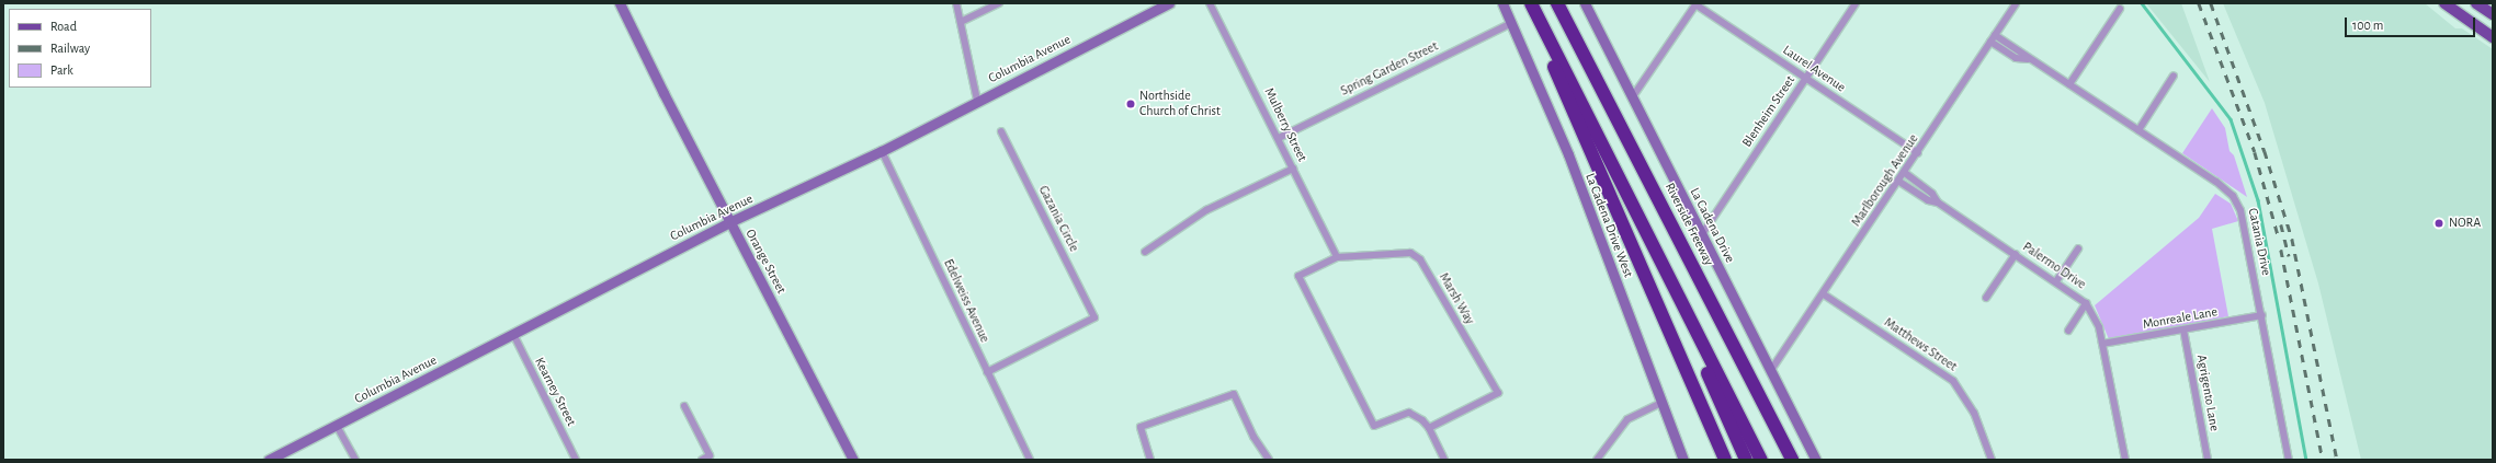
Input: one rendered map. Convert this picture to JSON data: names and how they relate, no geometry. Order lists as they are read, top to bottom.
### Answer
{
  "streets": {
    "highway": ["Riverside Freeway"],
    "main road": [
      "Columbia Avenue",
      "La Cadena Drive West",
      "La Cadena Drive",
      "Orange Street"
    ],
    "street": [
      "Spring Garden Street",
      "Laurel Avenue",
      "Blenheim Street",
      "Mulberry Street",
      "Marlborough Avenue",
      "Gazania Circle",
      "Catania Drive",
      "Palermo Drive",
      "Marsh Way",
      "Edelweiss Avenue",
      "Monreale Lane",
      "Matthews Street",
      "Kearney Street",
      "Agrigento Lane"
    ]
  },
  "crossings": [
    ["Columbia Avenue", "Orange Street"],
    ["Columbia Avenue", "Edelweiss Avenue"],
    ["Columbia Avenue", "Kearney Street"],
    ["Spring Garden Street", "Mulberry Street"],
    ["Spring Garden Street", "La Cadena Drive West"],
    ["Laurel Avenue", "Blenheim Street"],
    ["Laurel Avenue", "Marlborough Avenue"],
    ["Blenheim Street", "La Cadena Drive"],
    ["Mulberry Street", "Marsh Way"],
    ["Marlborough Avenue", "La Cadena Drive"],
    ["Marlborough Avenue", "Catania Drive"],
    ["Marlborough Avenue", "Palermo Drive"],
    ["Marlborough Avenue", "Matthews Street"],
    ["Gazania Circle", "Edelweiss Avenue"],
    ["Catania Drive", "Monreale Lane"],
    ["Palermo Drive", "Monreale Lane"],
    ["Monreale Lane", "Agrigento Lane"]
  ],
  "places": ["Northside Church of Christ", "NORA"],
  "legend": ["Road", "Railway", "Park"],
  "scale_bar": "100 m"
}
